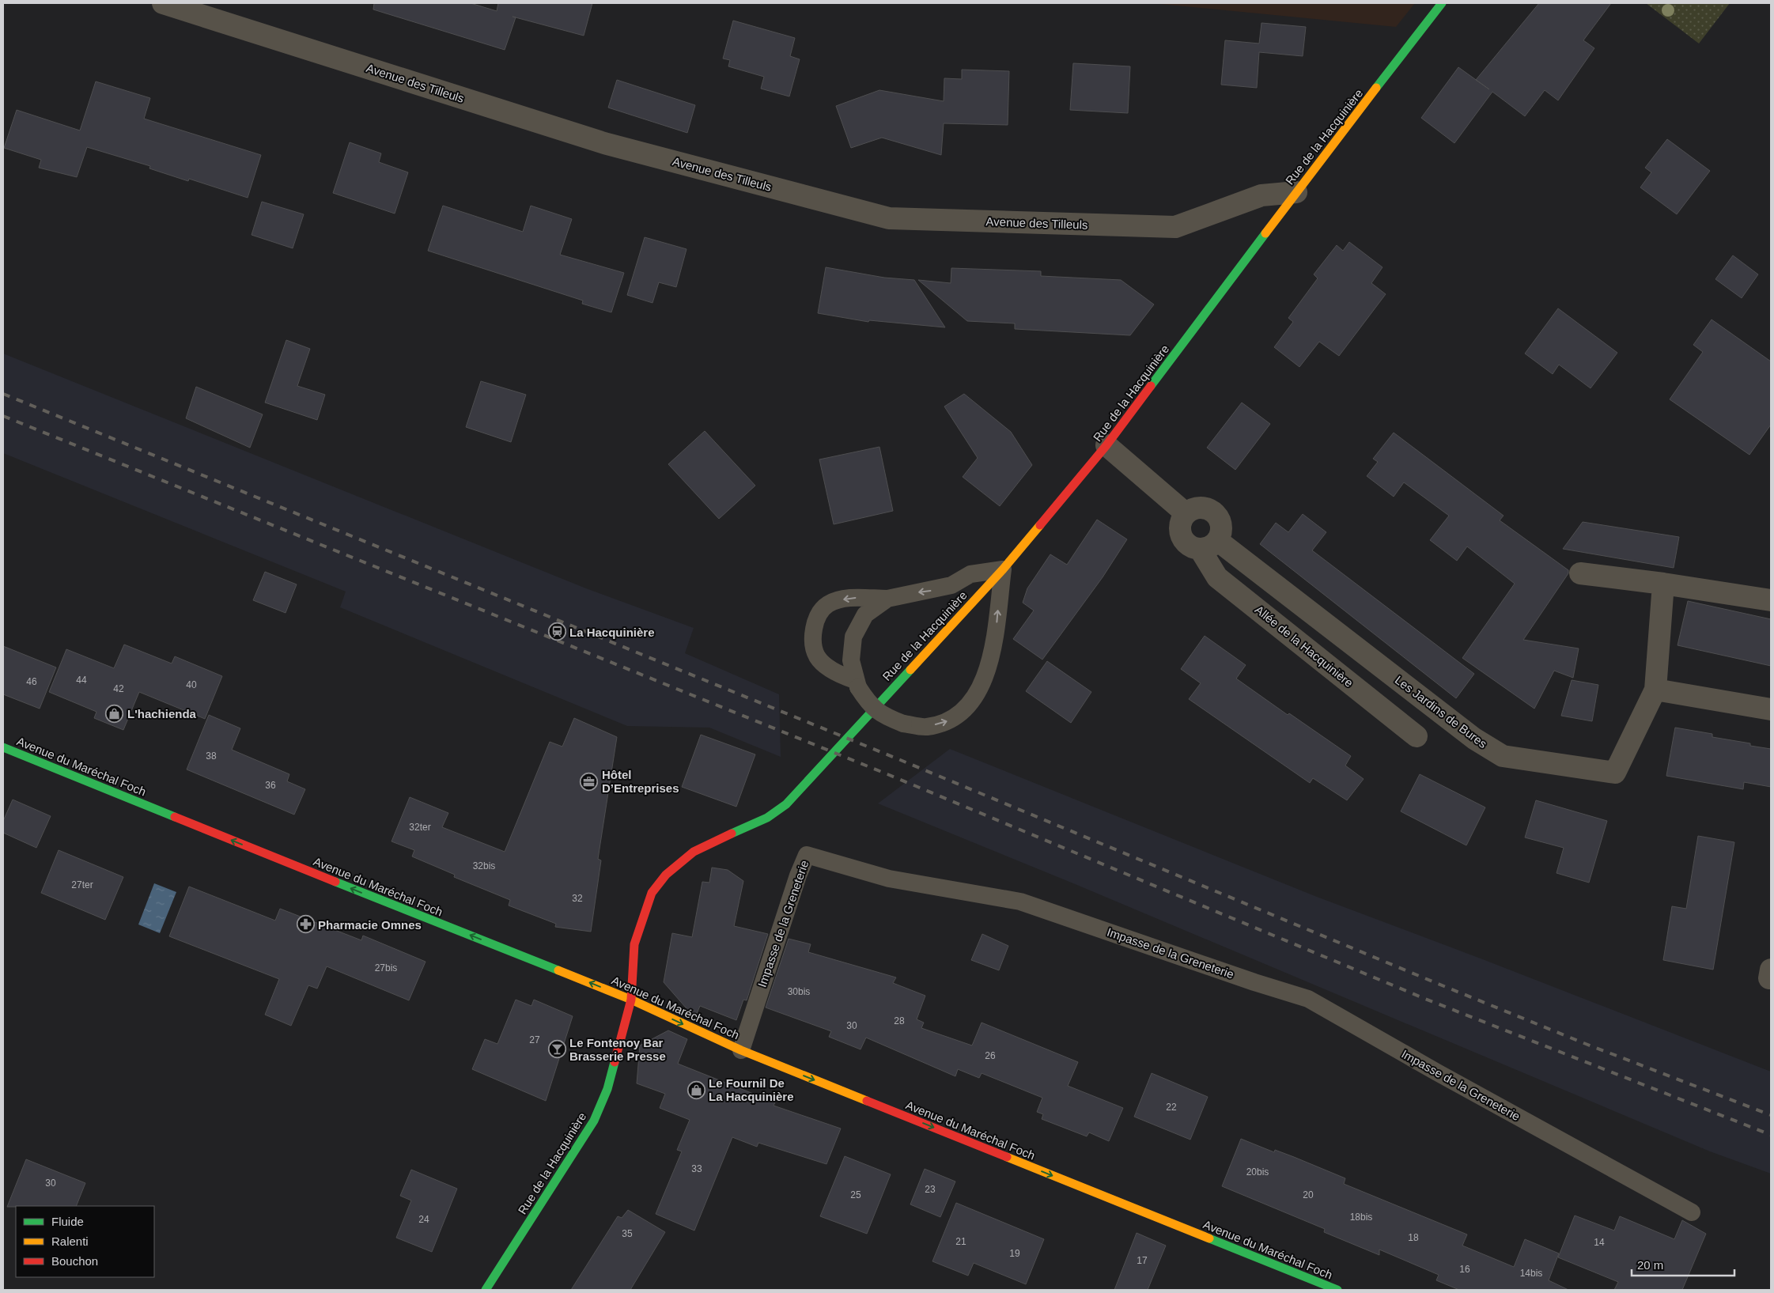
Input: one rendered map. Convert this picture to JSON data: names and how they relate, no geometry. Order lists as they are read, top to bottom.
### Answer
{
  "streets": {
    "street": [
      "Avenue des Tilleuls",
      "Rue de la Hacquinière",
      "Allée de la Hacquinière",
      "Les Jardins de Bures",
      "Avenue du Maréchal Foch"
    ],
    "lane": ["Impasse de la Greneterie"]
  },
  "crossings": [
    ["Avenue des Tilleuls", "Rue de la Hacquinière"],
    ["Rue de la Hacquinière", "Avenue du Maréchal Foch"],
    ["Allée de la Hacquinière", "Les Jardins de Bures"],
    ["Avenue du Maréchal Foch", "Impasse de la Greneterie"]
  ],
  "places": {
    "station": ["La Hacquinière"],
    "shop": ["L'hachienda", "Le Fournil De La Hacquinière"],
    "office": ["Hôtel D’Entreprises"],
    "pharmacy": ["Pharmacie Omnes"],
    "bar": ["Le Fontenoy Bar Brasserie Presse"]
  },
  "house_numbers": [
    "44",
    "46",
    "40",
    "42",
    "38",
    "36",
    "32ter",
    "32bis",
    "27ter",
    "32",
    "27bis",
    "30bis",
    "28",
    "30",
    "27",
    "26",
    "22",
    "33",
    "20bis",
    "30",
    "23",
    "25",
    "20",
    "18bis",
    "24",
    "35",
    "18",
    "21",
    "14",
    "19",
    "17",
    "16",
    "14bis"
  ],
  "legend": ["Fluide", "Ralenti", "Bouchon"],
  "scale_bar": "20 m"
}
